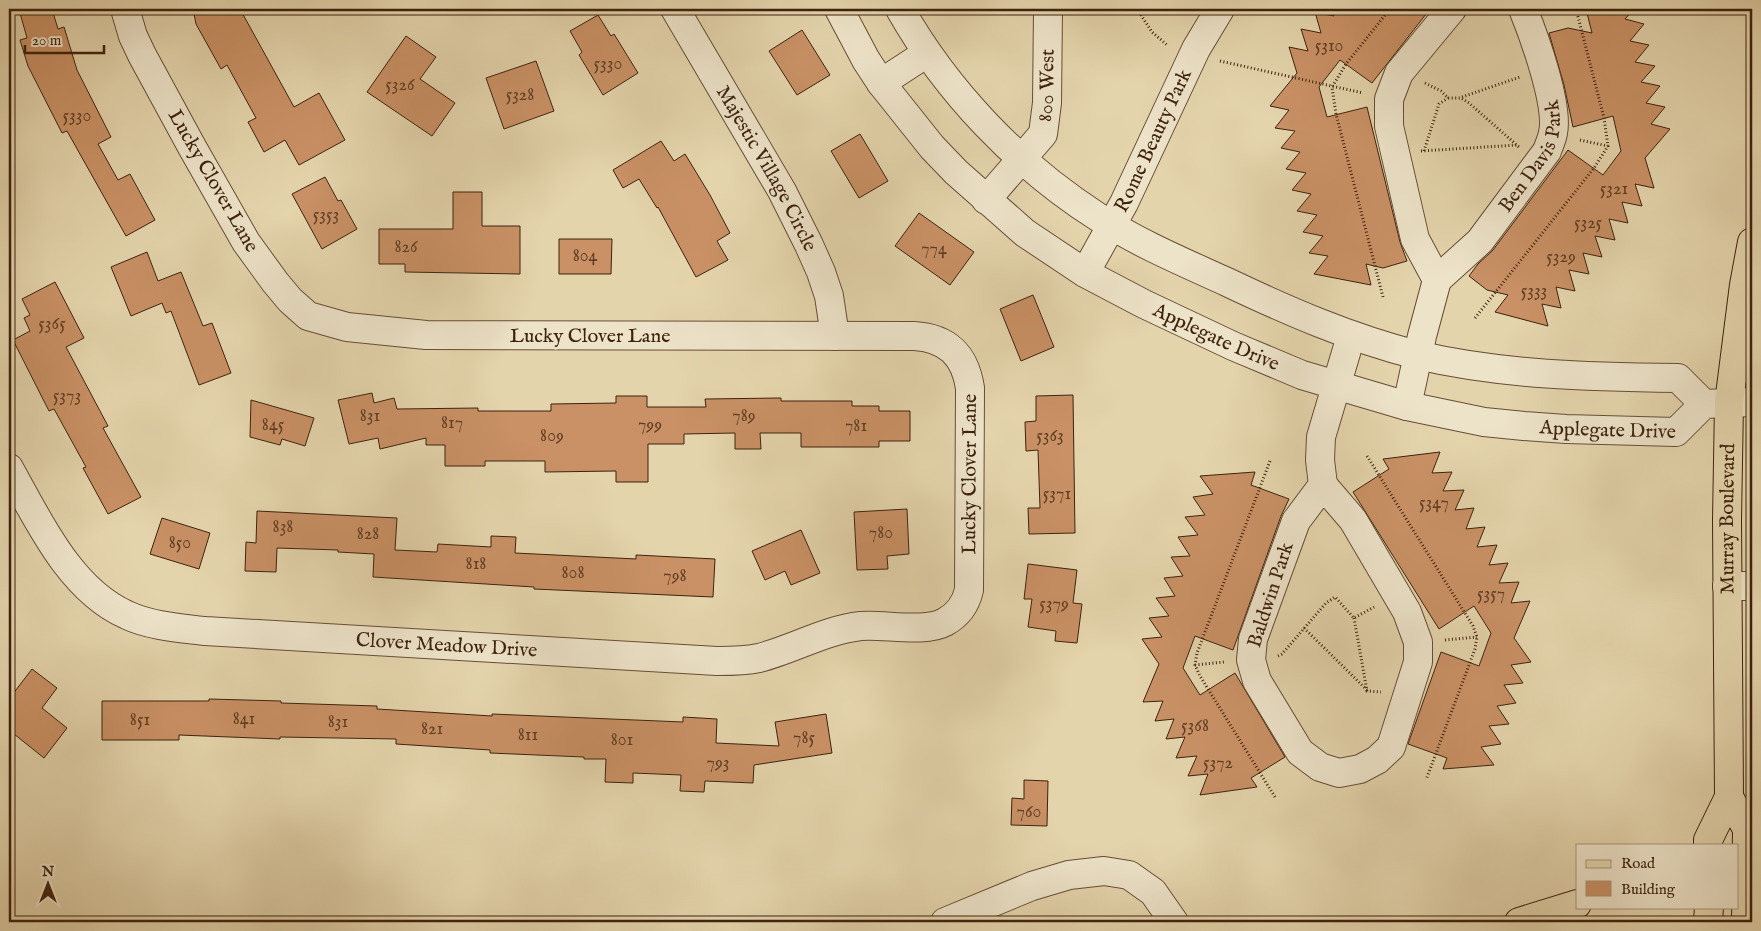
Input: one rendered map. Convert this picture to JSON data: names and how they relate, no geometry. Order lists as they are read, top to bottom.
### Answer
{
  "streets": {
    "main road": ["Murray Boulevard"],
    "street": [
      "800 West",
      "Rome Beauty Park",
      "Ben Davis Park",
      "Majestic Village Circle",
      "Lucky Clover Lane",
      "Applegate Drive",
      "Baldwin Park",
      "Clover Meadow Drive"
    ]
  },
  "crossings": [
    ["800 West", "Applegate Drive"],
    ["Rome Beauty Park", "Applegate Drive"],
    ["Majestic Village Circle", "Lucky Clover Lane"],
    ["Lucky Clover Lane", "Clover Meadow Drive"],
    ["Applegate Drive", "Murray Boulevard"]
  ],
  "house_numbers": [
    "5310",
    "5330",
    "5326",
    "5328",
    "5330",
    "5321",
    "5353",
    "5325",
    "826",
    "774",
    "804",
    "5329",
    "5333",
    "5365",
    "5373",
    "831",
    "789",
    "817",
    "845",
    "799",
    "781",
    "809",
    "5363",
    "5371",
    "5347",
    "838",
    "780",
    "828",
    "850",
    "818",
    "808",
    "798",
    "5357",
    "5379",
    "841",
    "851",
    "831",
    "5368",
    "821",
    "811",
    "785",
    "801",
    "793",
    "5372",
    "760"
  ],
  "legend": ["Road", "Building"],
  "scale_bar": "20 m",
  "north": "top"
}
